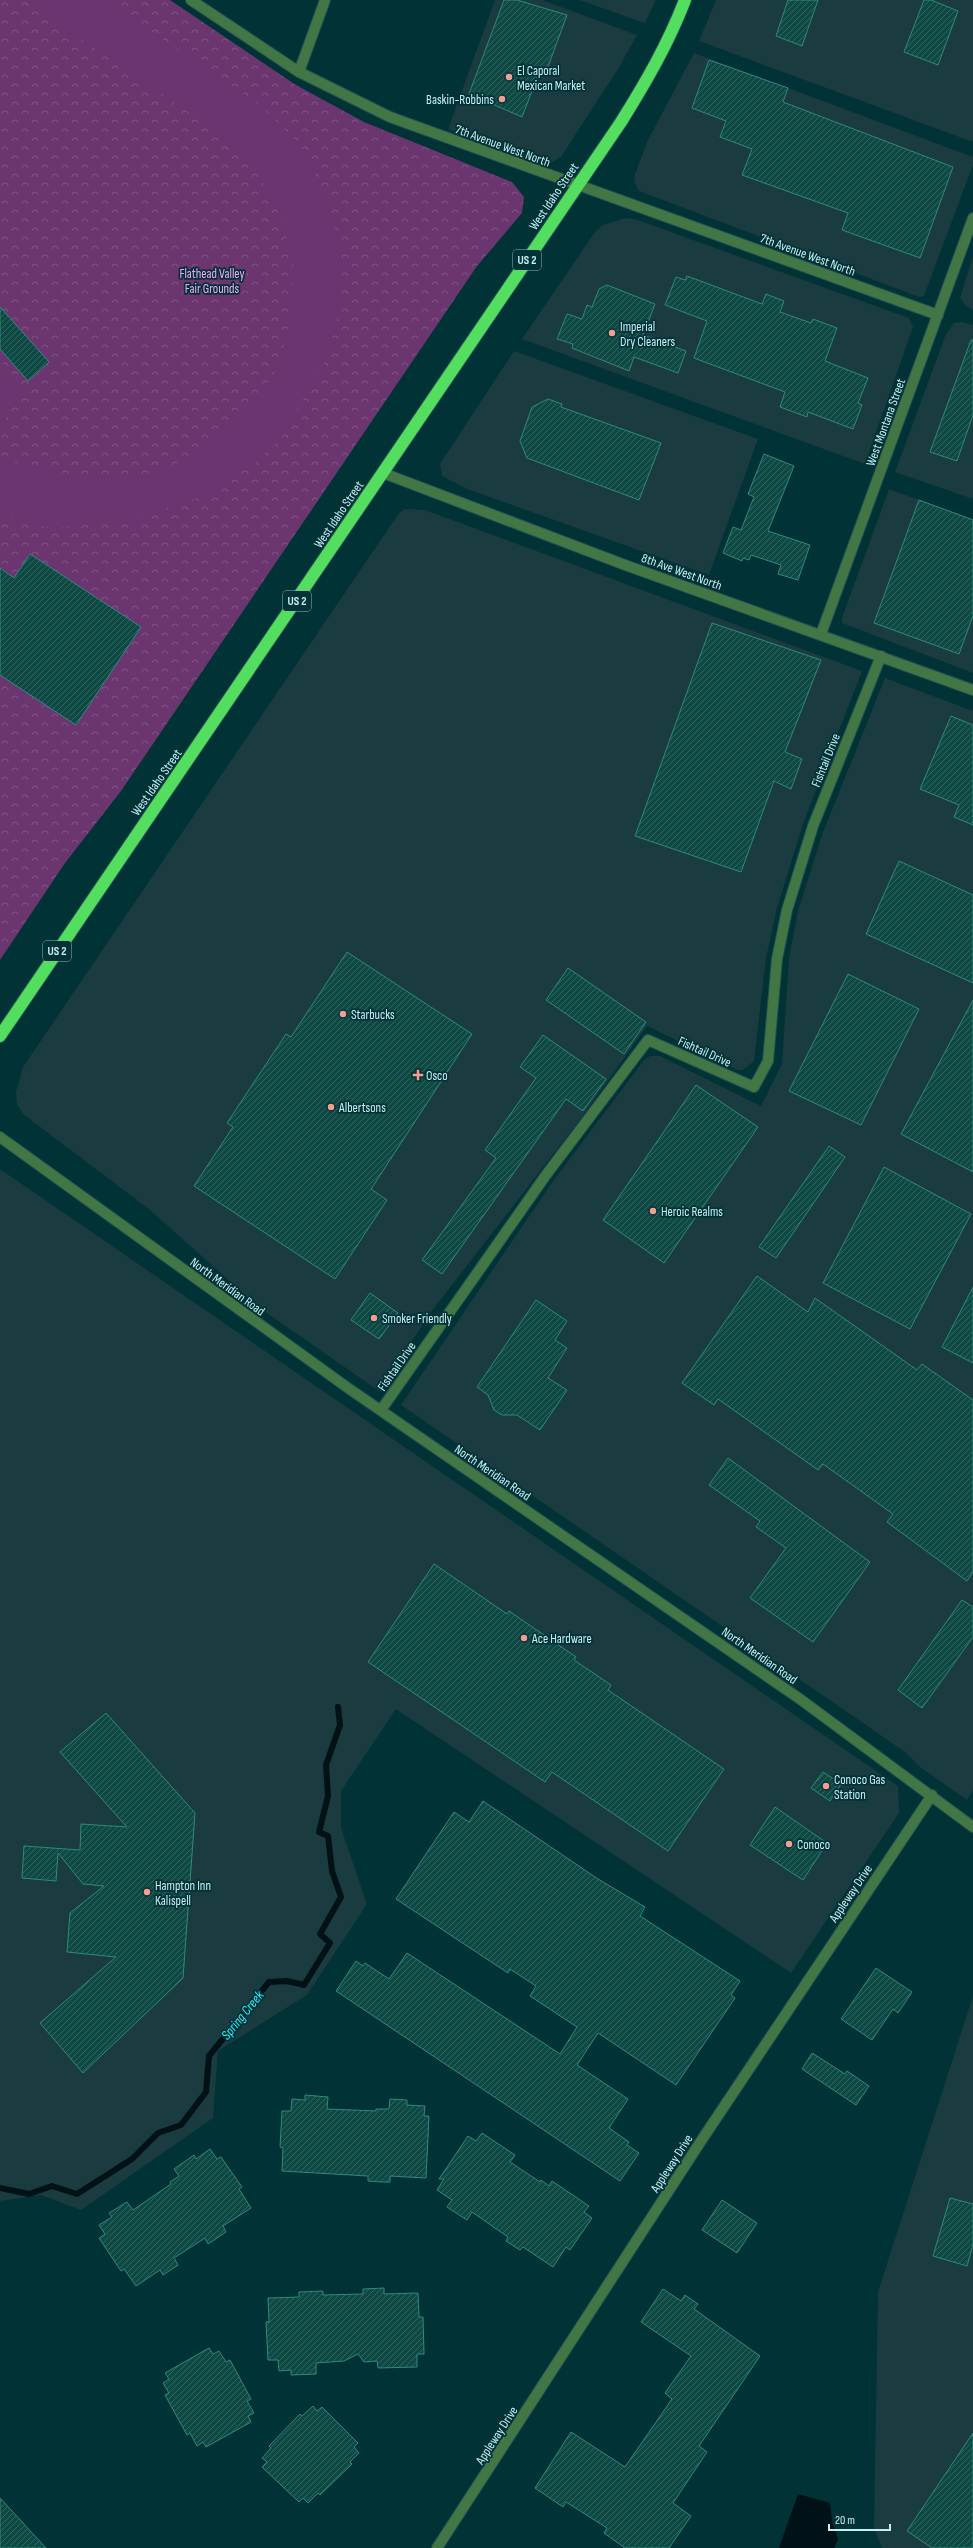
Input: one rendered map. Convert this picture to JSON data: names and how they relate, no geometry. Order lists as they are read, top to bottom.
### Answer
{
  "streets": {
    "highway": ["West Idaho Street", "US 2"],
    "street": [
      "7th Avenue West North",
      "West Montana Street",
      "8th Ave West North",
      "Fishtail Drive",
      "North Meridian Road",
      "Appleway Drive"
    ]
  },
  "crossings": [
    ["7th Avenue West North", "West Idaho Street"],
    ["7th Avenue West North", "West Montana Street"],
    ["West Idaho Street", "8th Ave West North"],
    ["West Montana Street", "8th Ave West North"],
    ["8th Ave West North", "Fishtail Drive"],
    ["Fishtail Drive", "North Meridian Road"],
    ["North Meridian Road", "Appleway Drive"]
  ],
  "water": ["Spring Creek"],
  "parks": ["Flathead Valley Fair Grounds"],
  "places": {
    "other": [
      "El Caporal Mexican Market",
      "Baskin-Robbins",
      "Imperial Dry Cleaners",
      "Starbucks",
      "Albertsons",
      "Heroic Realms",
      "Smoker Friendly",
      "Ace Hardware",
      "Conoco Gas Station",
      "Conoco",
      "Hampton Inn Kalispell"
    ],
    "health": ["Osco"]
  },
  "scale_bar": "20 m"
}
